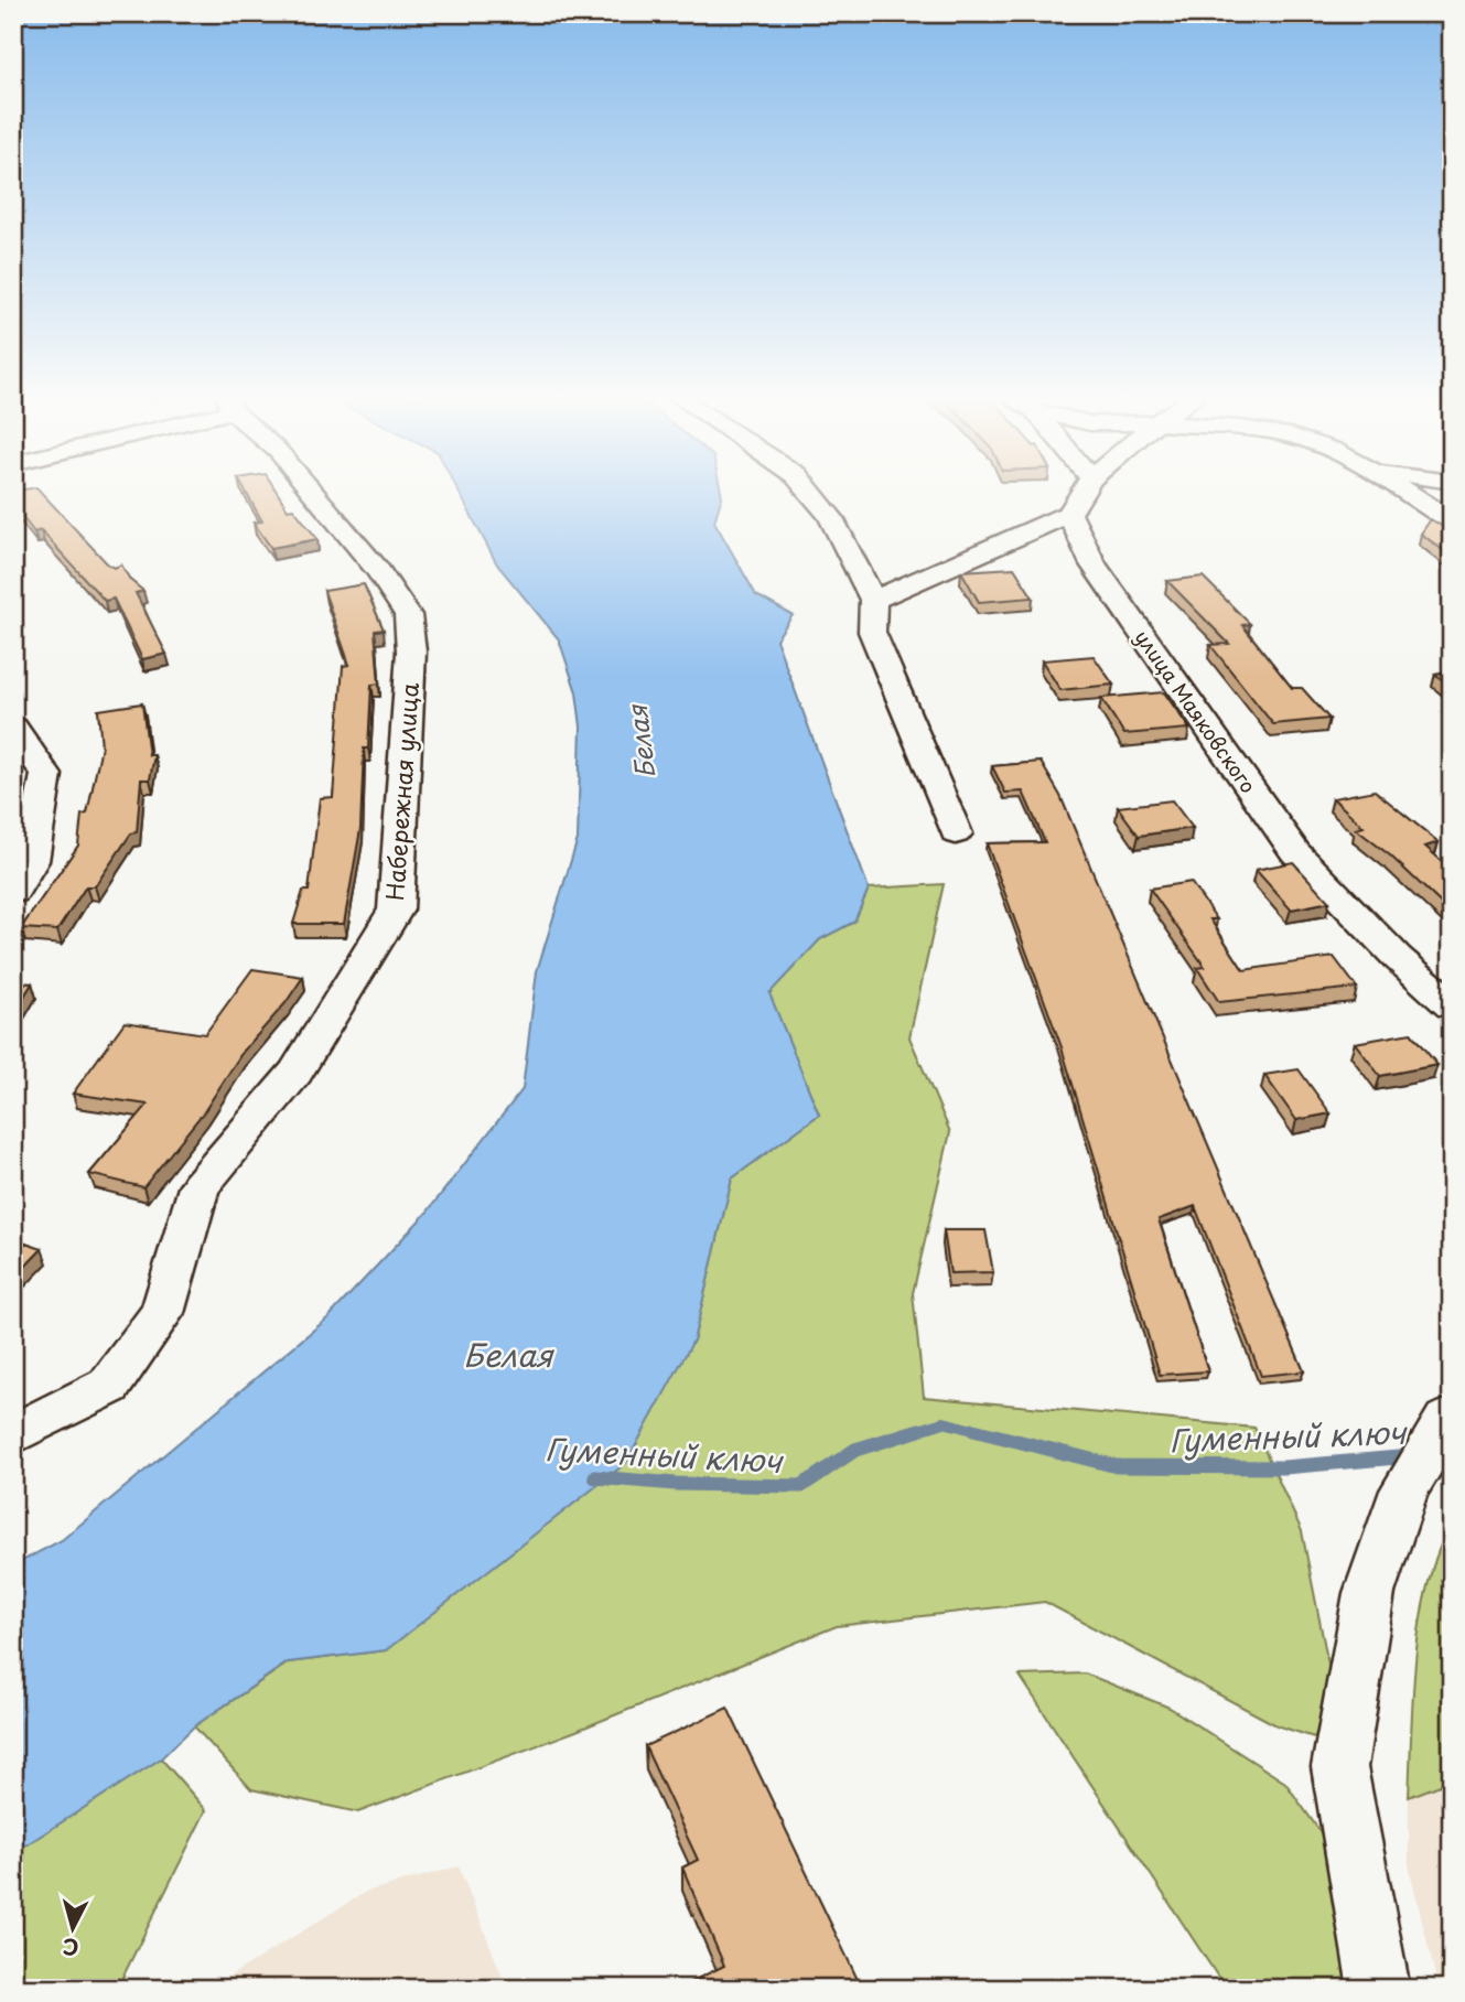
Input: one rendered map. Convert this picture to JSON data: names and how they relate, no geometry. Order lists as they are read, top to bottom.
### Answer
{
  "streets": {
    "street": ["улица Маяковского", "Набережная улица"]
  },
  "water": ["Белая", "Гуменный ключ"],
  "north": "bottom"
}
